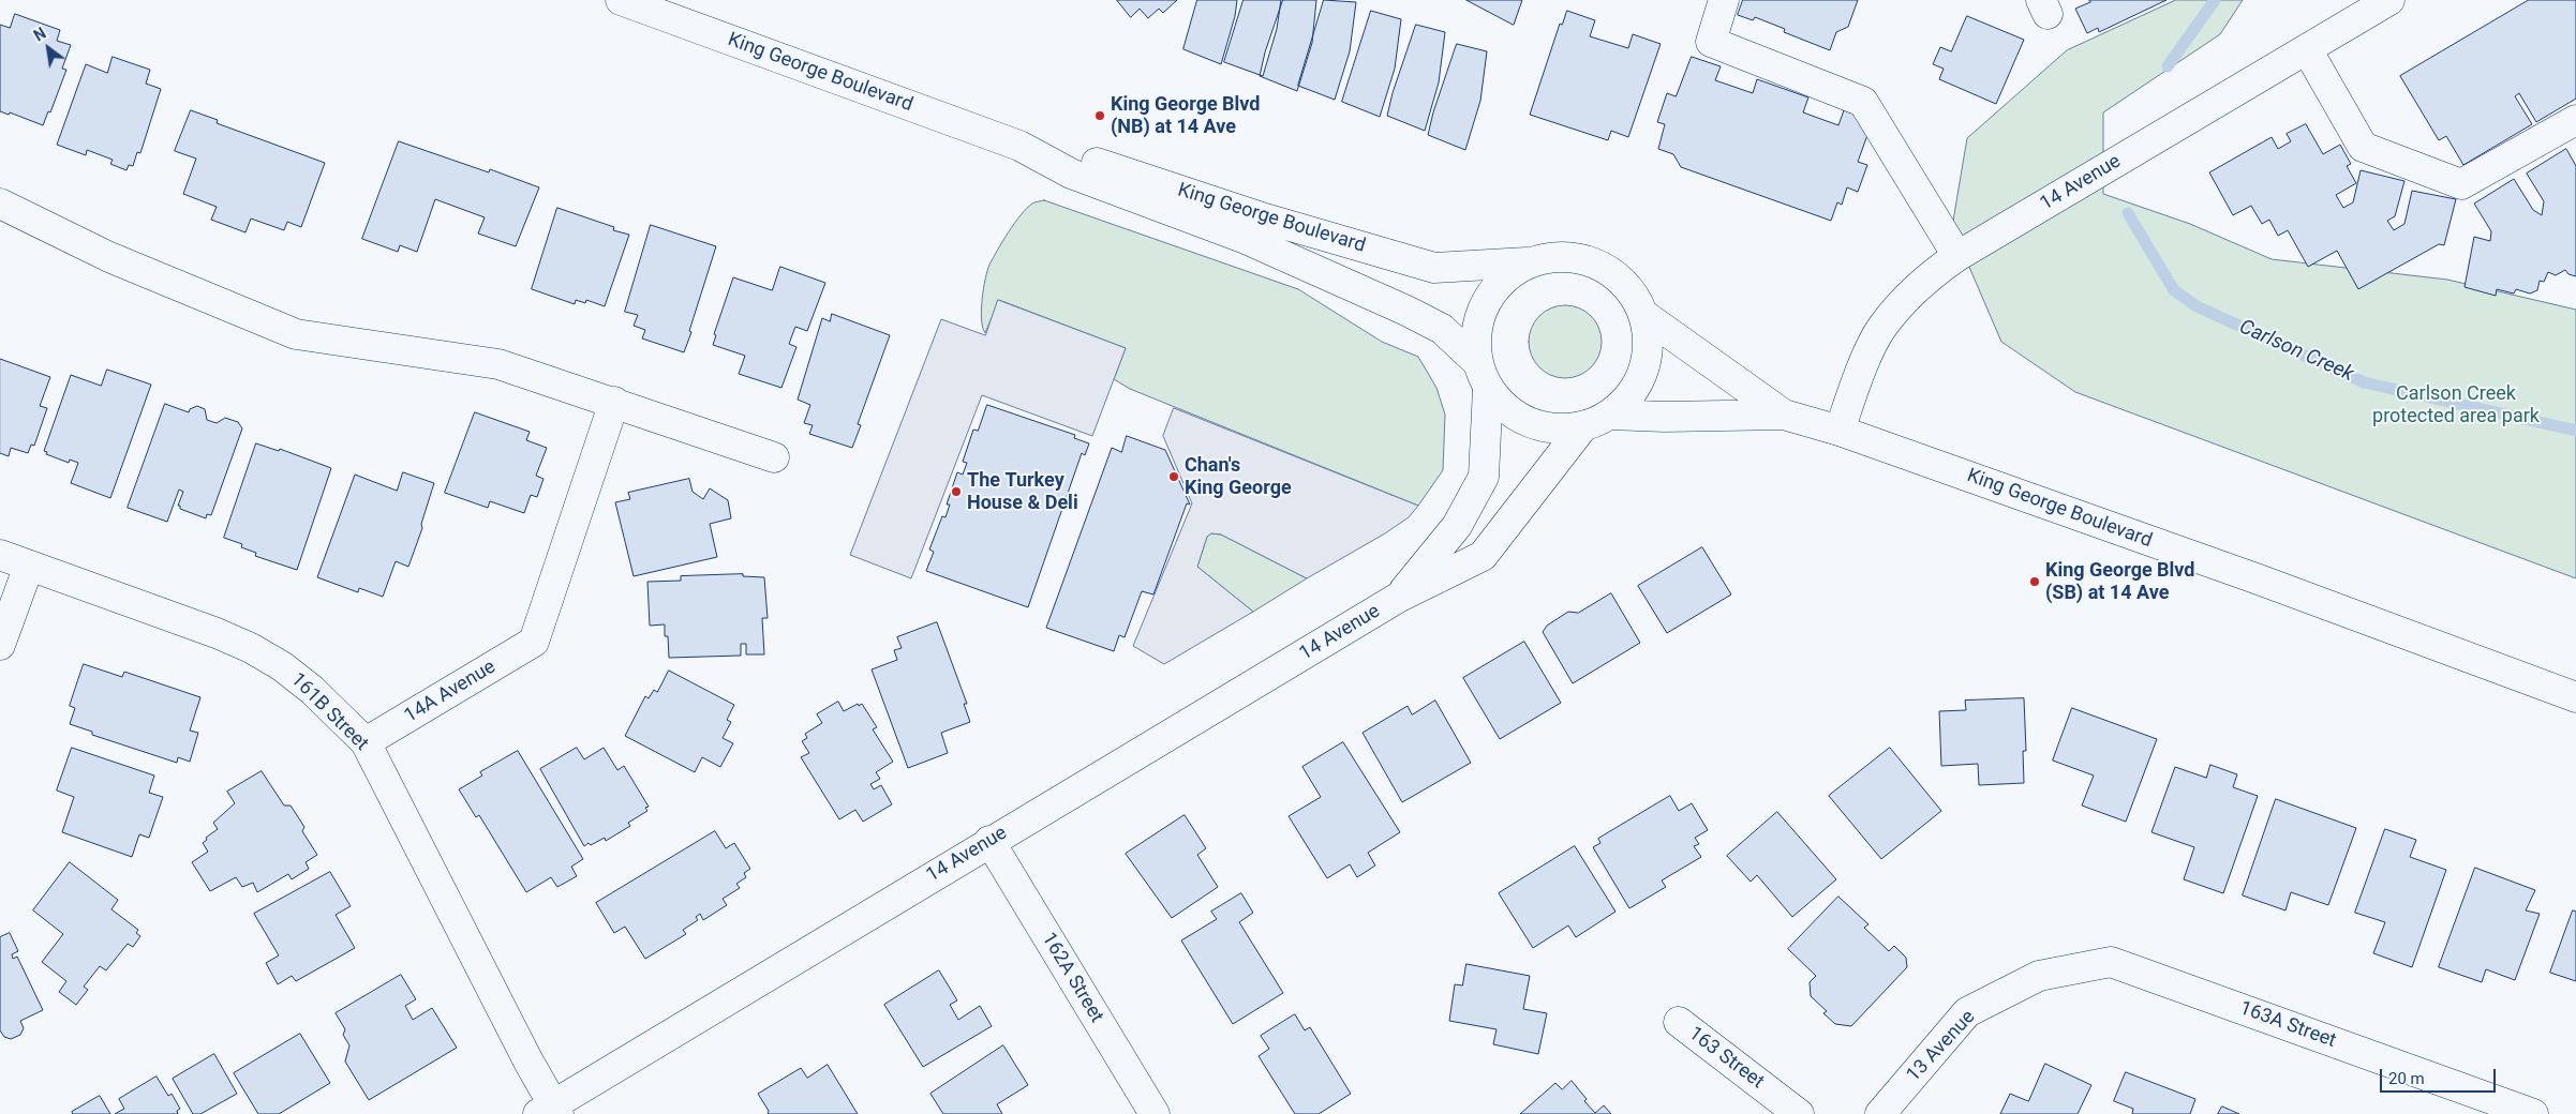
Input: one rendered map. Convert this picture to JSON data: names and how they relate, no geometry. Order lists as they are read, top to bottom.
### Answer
{
  "streets": {
    "street": [
      "King George Boulevard",
      "14 Avenue",
      "14A Avenue",
      "161B Street",
      "162A Street",
      "163A Street",
      "13 Avenue",
      "163 Street"
    ]
  },
  "crossings": [
    ["King George Boulevard", "14 Avenue"],
    ["14 Avenue", "161B Street"],
    ["14 Avenue", "162A Street"],
    ["14A Avenue", "161B Street"],
    ["163A Street", "13 Avenue"]
  ],
  "water": ["Carlson Creek"],
  "parks": ["Carlson Creek protected area park"],
  "places": [
    "King George Blvd (NB) at 14 Ave",
    "Chan's King George",
    "The Turkey House & Deli",
    "King George Blvd (SB) at 14 Ave"
  ],
  "scale_bar": "20 m",
  "north": "top left"
}
